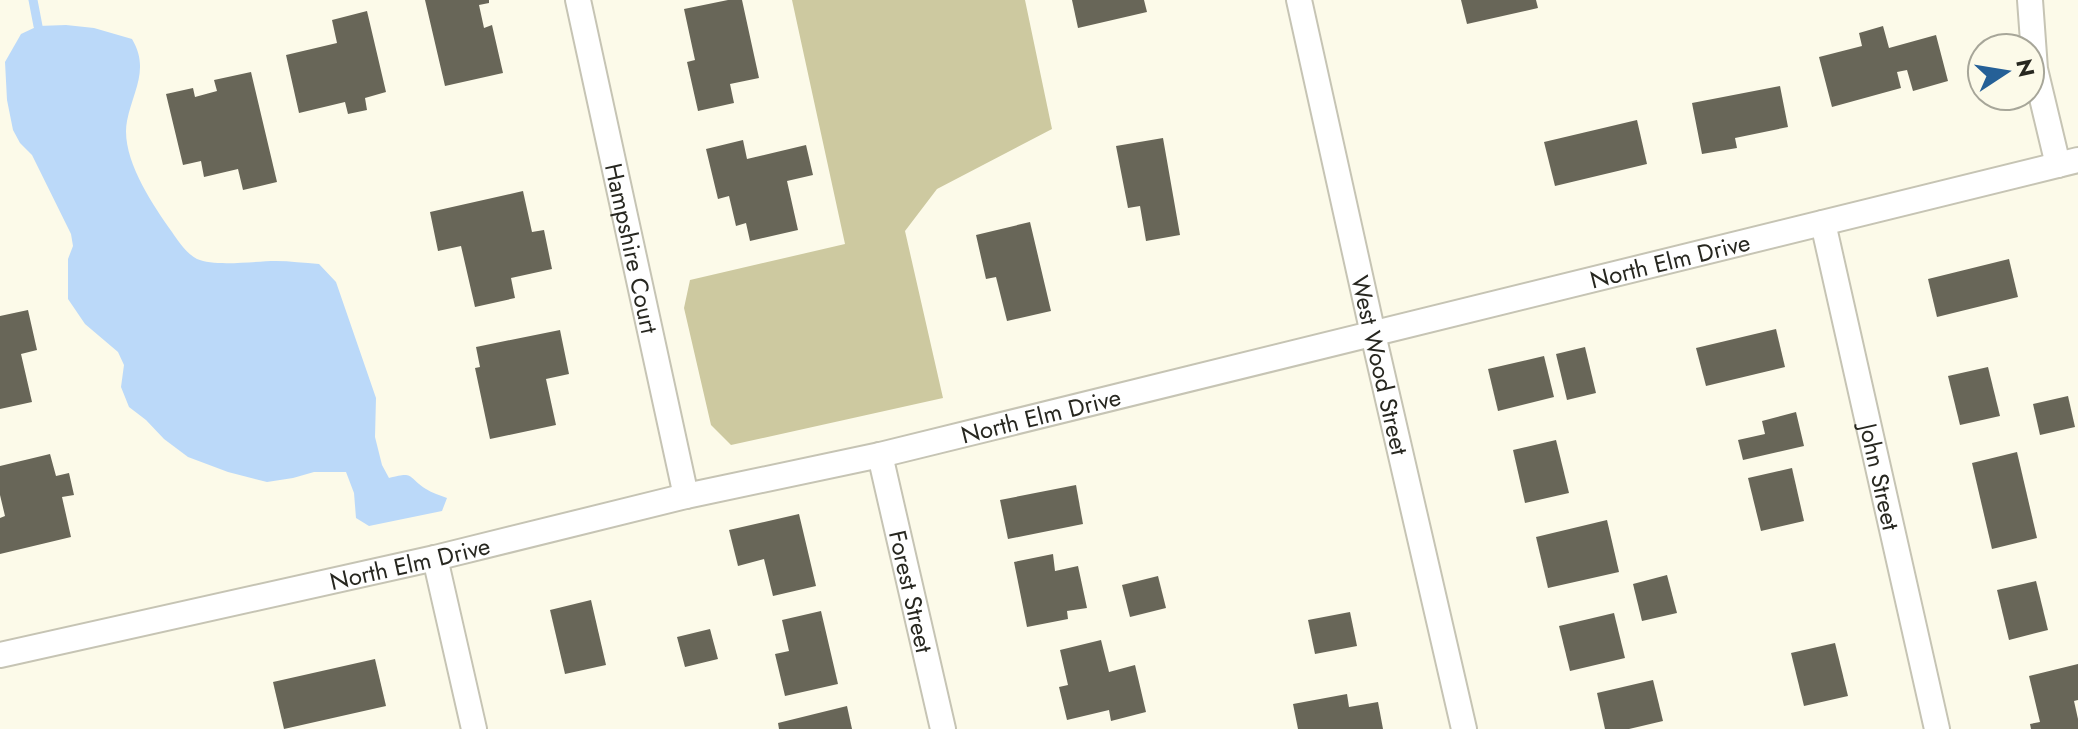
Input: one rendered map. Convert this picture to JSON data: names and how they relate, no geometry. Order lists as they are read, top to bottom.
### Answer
{
  "streets": {
    "street": [
      "Hampshire Court",
      "North Elm Drive",
      "West Wood Street",
      "John Street",
      "Forest Street"
    ]
  },
  "crossings": [
    ["Hampshire Court", "North Elm Drive"],
    ["North Elm Drive", "West Wood Street"],
    ["North Elm Drive", "John Street"],
    ["North Elm Drive", "Forest Street"]
  ],
  "north": "right"
}
